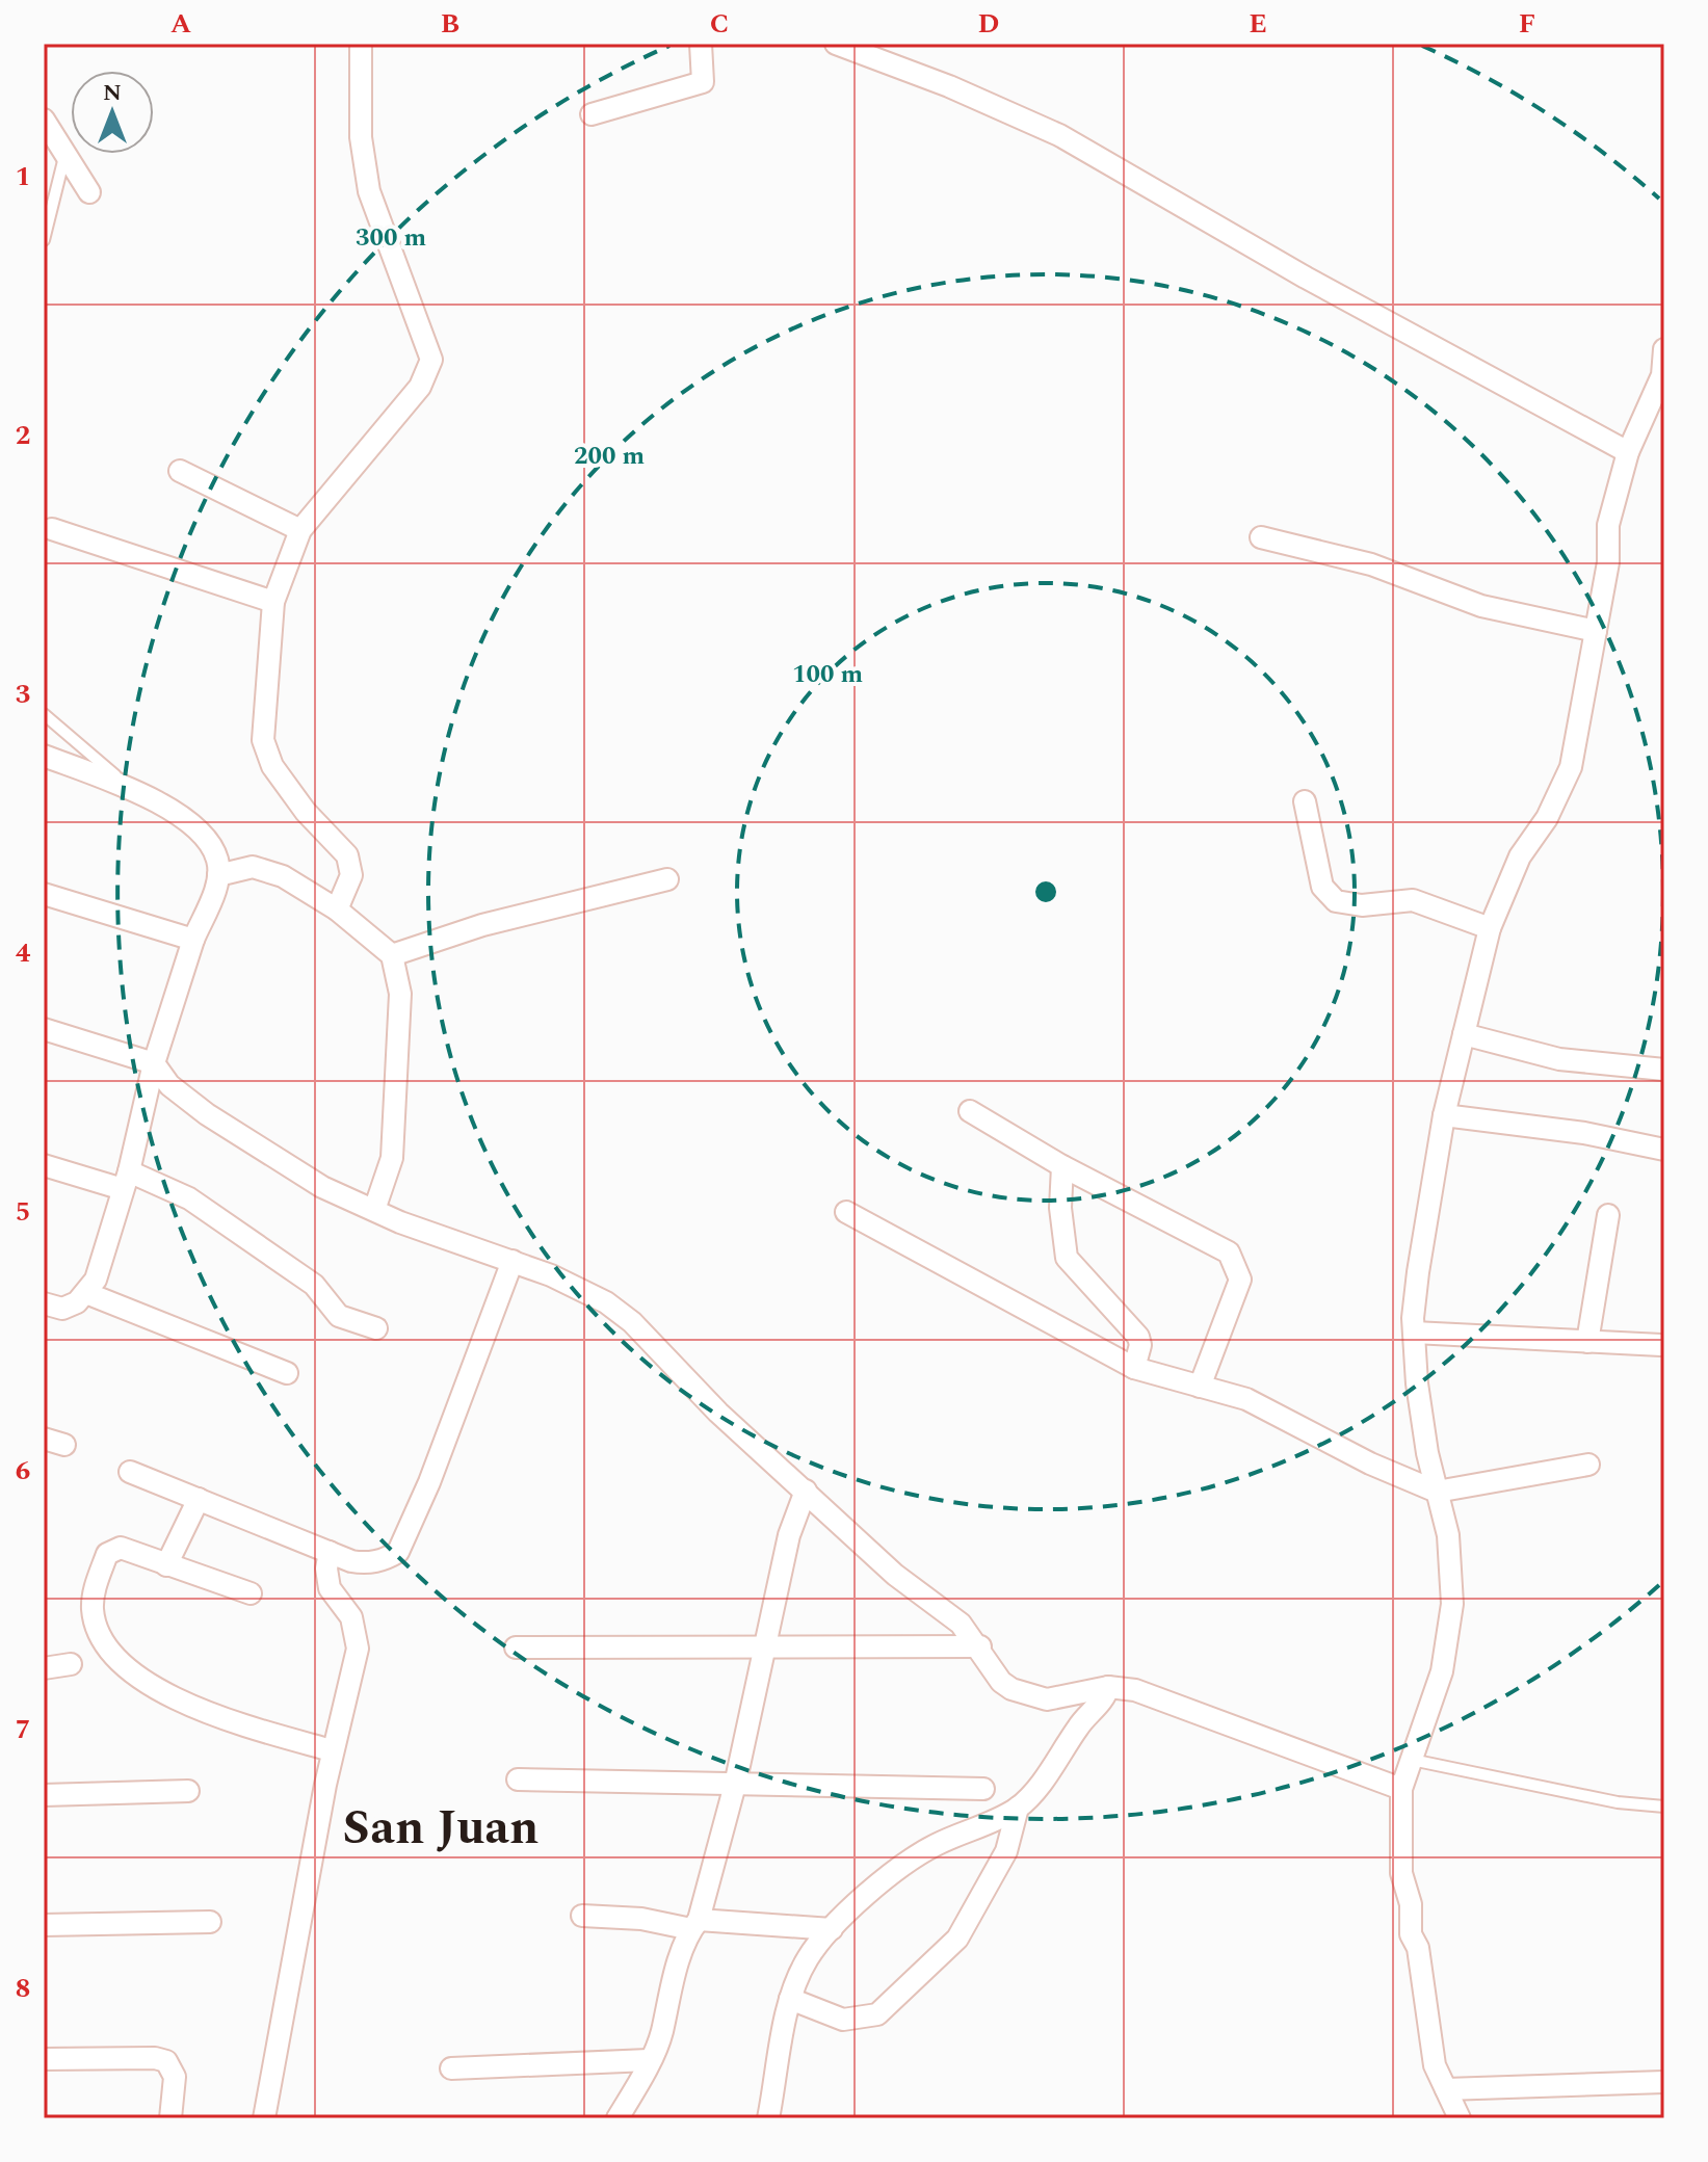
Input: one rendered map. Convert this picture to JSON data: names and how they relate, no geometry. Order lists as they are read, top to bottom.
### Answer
{
  "districts": ["San Juan"],
  "north": "top",
  "grid": {
    "columns": [
      "A",
      "B",
      "C",
      "D",
      "E",
      "F"
    ],
    "rows": [
      "1",
      "2",
      "3",
      "4",
      "5",
      "6",
      "7",
      "8"
    ]
  },
  "rings": ["300 m", "200 m", "100 m"]
}
